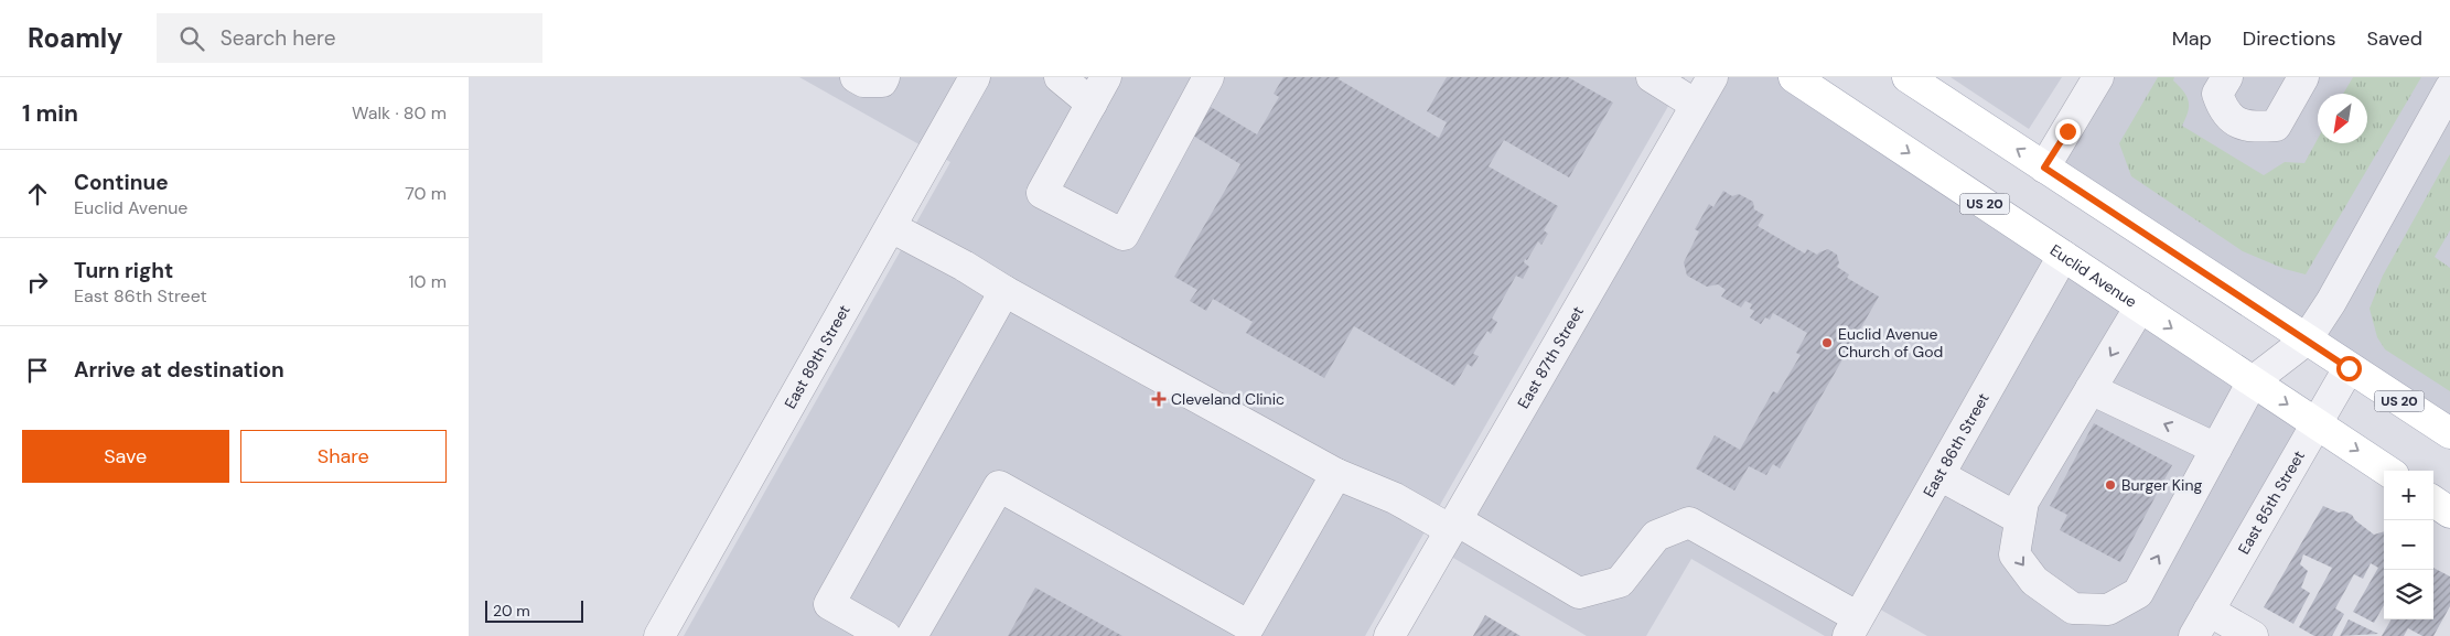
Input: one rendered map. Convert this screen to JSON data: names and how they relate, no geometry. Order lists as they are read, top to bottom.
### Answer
{
  "streets": {
    "main road": ["US 20", "Euclid Avenue"],
    "street": [
      "East 87th Street",
      "East 89th Street",
      "East 86th Street",
      "East 85th Street"
    ]
  },
  "crossings": [
    ["US 20", "East 85th Street"],
    ["Euclid Avenue", "East 86th Street"],
    ["Euclid Avenue", "East 85th Street"]
  ],
  "places": {
    "other": ["Euclid Avenue Church of God", "Burger King"],
    "health": ["Cleveland Clinic"]
  },
  "scale_bar": "20 m",
  "north": "bottom left",
  "page": {
    "header": "Roamly",
    "search": "Search here",
    "nav": ["Map", "Directions", "Saved"],
    "heading": ["1 min", "Walk · 80 m"],
    "list": [
      ["Continue", "Euclid Avenue", "70 m"],
      ["Turn right", "East 86th Street", "10 m"],
      "Arrive at destination"
    ],
    "buttons": ["Save", "Share"],
    "map_buttons": ["+", "−"],
    "scale": "20 m"
  }
}
